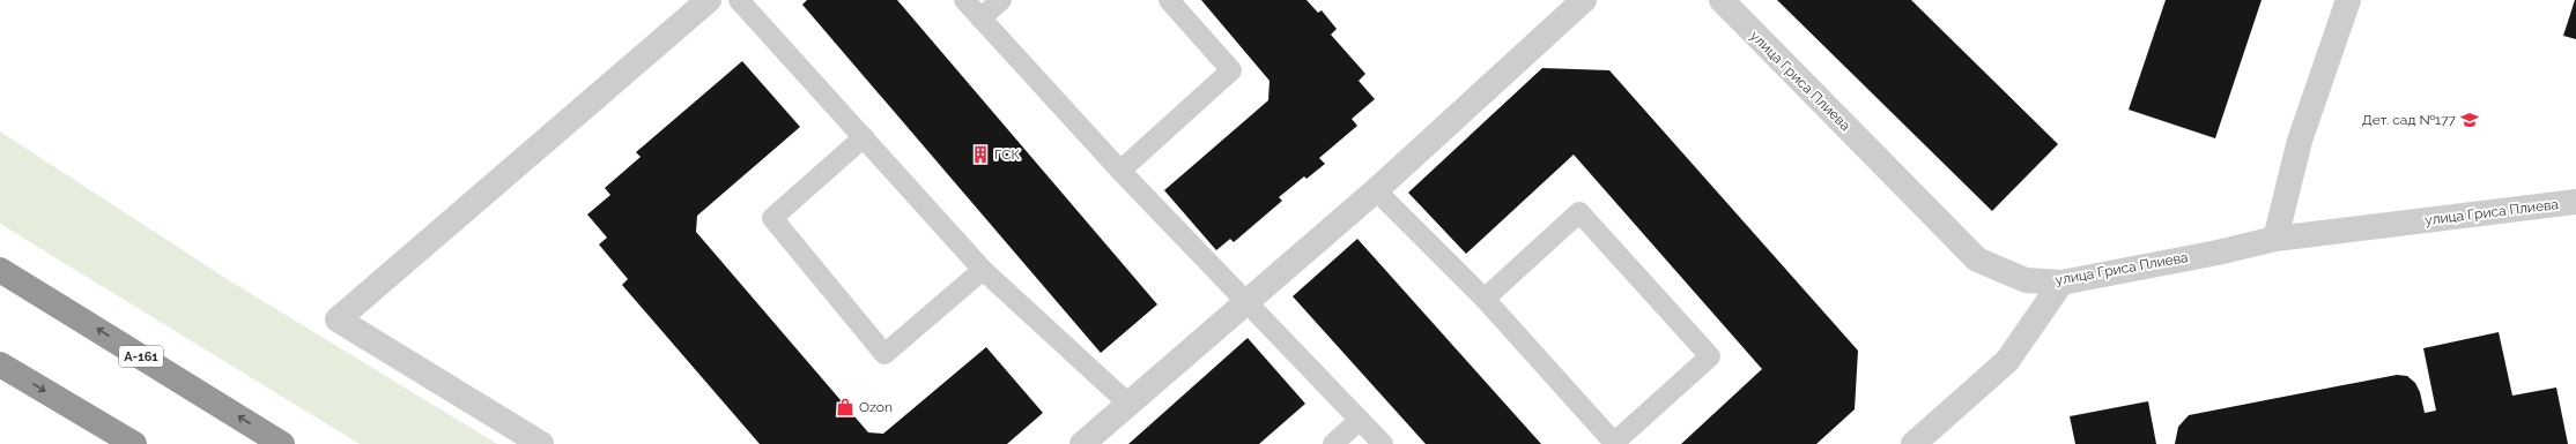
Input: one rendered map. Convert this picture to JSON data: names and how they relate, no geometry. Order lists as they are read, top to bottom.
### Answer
{
  "streets": {
    "highway": ["А-161"],
    "street": ["улица Гриса Плиева"]
  },
  "places": {
    "school or university": ["Дет. сад №177"],
    "building": ["ГСК"],
    "shop": ["Ozon"]
  }
}
